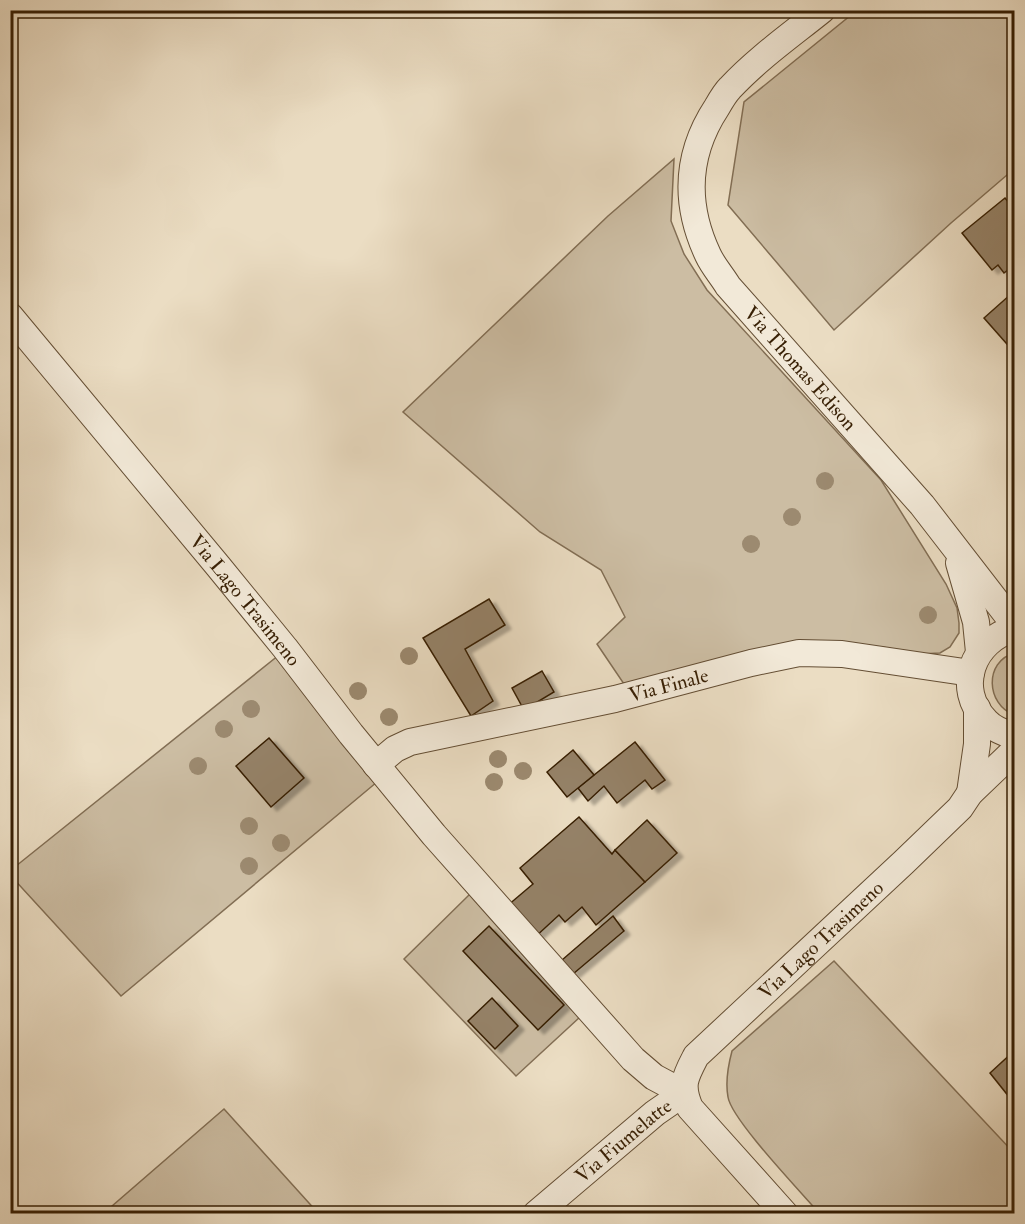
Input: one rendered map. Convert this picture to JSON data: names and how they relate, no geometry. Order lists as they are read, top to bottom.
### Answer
{
  "streets": {
    "street": [
      "Via Thomas Edison",
      "Via Lago Trasimeno",
      "Via Finale",
      "Via Fiumelatte"
    ]
  },
  "crossings": [
    ["Via Thomas Edison", "Via Lago Trasimeno"],
    ["Via Thomas Edison", "Via Finale"],
    ["Via Lago Trasimeno", "Via Finale"],
    ["Via Lago Trasimeno", "Via Fiumelatte"]
  ]
}
